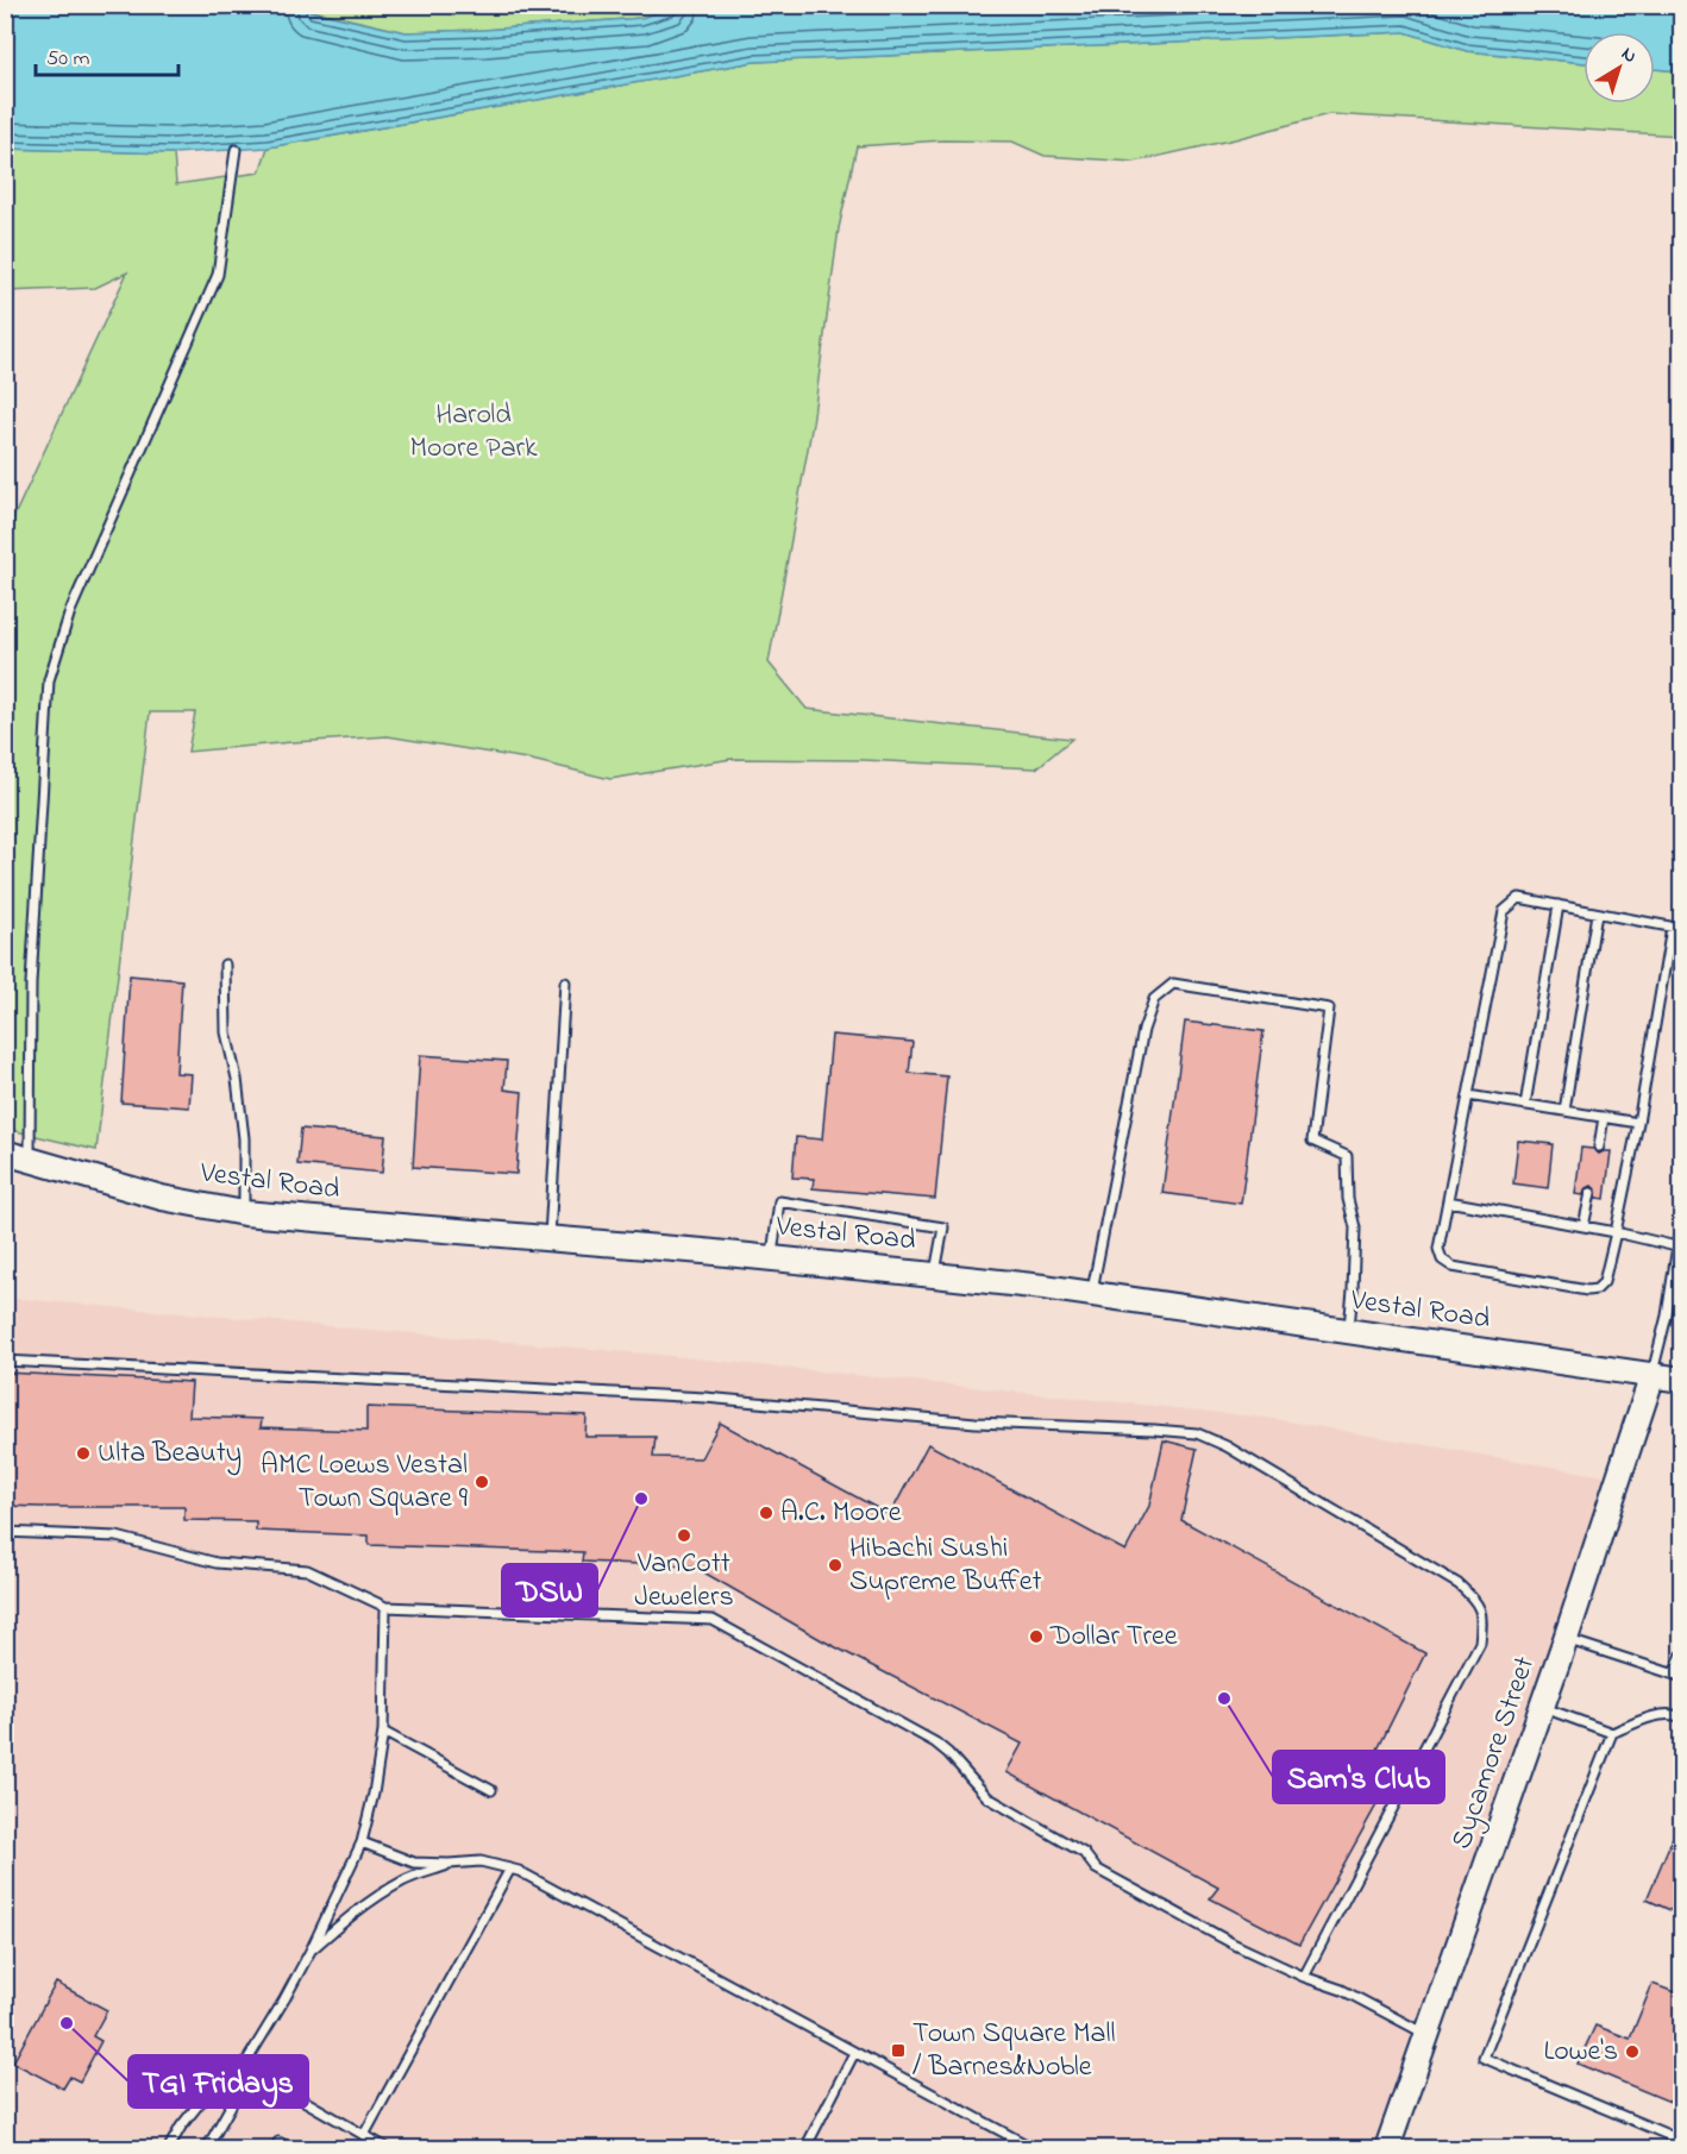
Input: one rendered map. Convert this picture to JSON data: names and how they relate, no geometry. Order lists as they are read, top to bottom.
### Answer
{
  "streets": {
    "street": ["Vestal Road", "Sycamore Street"]
  },
  "crossings": [
    ["Vestal Road", "Sycamore Street"]
  ],
  "parks": ["Harold Moore Park"],
  "places": {
    "other": [
      "Ulta Beauty",
      "AMC Loews Vestal Town Square 9",
      "DSW",
      "A.C. Moore",
      "VanCott Jewelers",
      "Hibachi Sushi Supreme Buffet",
      "Dollar Tree",
      "Sam's Club",
      "TGI Fridays",
      "Lowe's"
    ],
    "transit": ["Town Square Mall / Barnes&Noble"]
  },
  "scale_bar": "50 m",
  "north": "top right"
}
